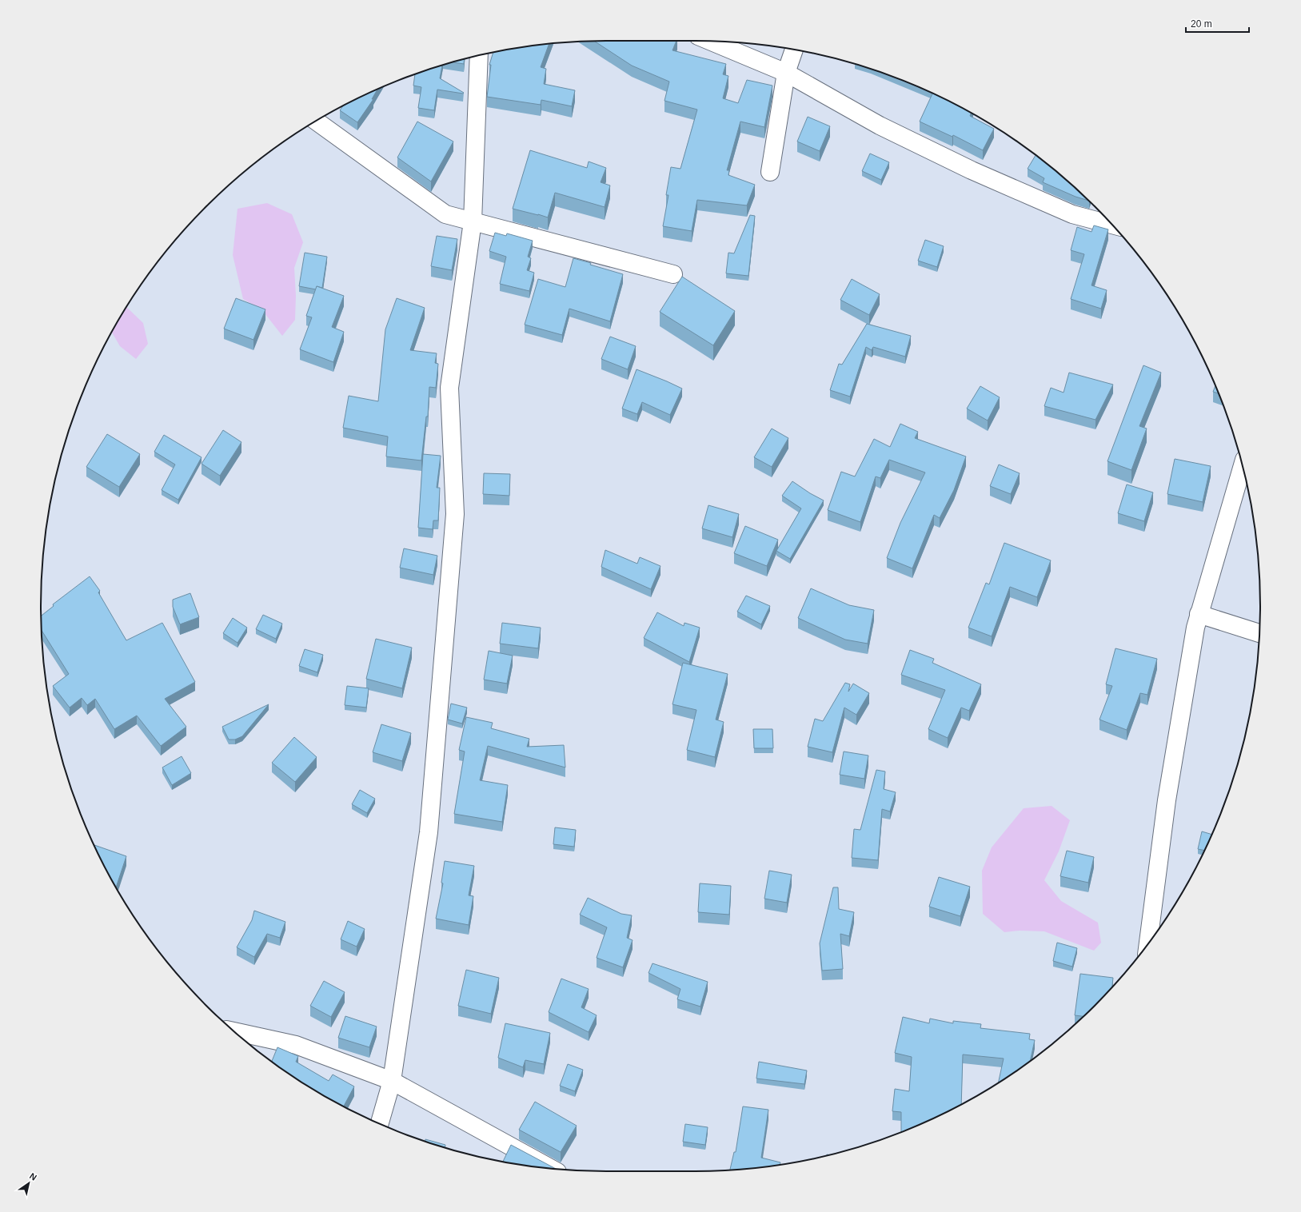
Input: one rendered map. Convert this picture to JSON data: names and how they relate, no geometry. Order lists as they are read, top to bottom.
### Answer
{
  "scale_bar": "20 m",
  "north": "top right"
}
